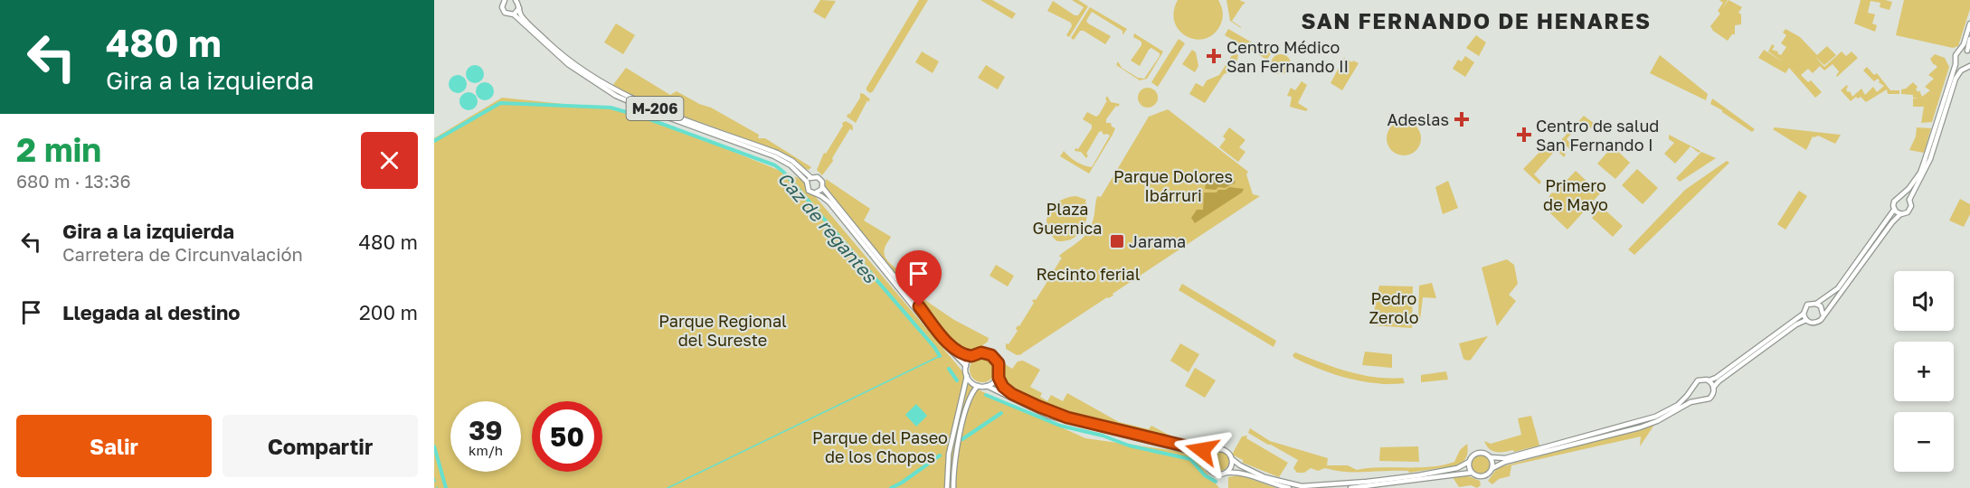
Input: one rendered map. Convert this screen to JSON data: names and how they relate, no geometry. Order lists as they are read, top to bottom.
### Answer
{
  "streets": {
    "main road": ["M-206"]
  },
  "districts": ["SAN FERNANDO DE HENARES"],
  "water": ["Caz de regantes"],
  "parks": [
    "Parque Dolores Ibárruri",
    "Primero de Mayo",
    "Plaza Guernica",
    "Recinto ferial",
    "Pedro Zerolo",
    "Parque Regional del Sureste",
    "Parque del Paseo de los Chopos"
  ],
  "places": {
    "health": ["Centro Médico San Fernando II", "Adeslas", "Centro de salud San Fernando I"],
    "transit": ["Jarama"]
  },
  "page": {
    "turn": ["480 m", "Gira a la izquierda"],
    "heading": ["2 min", "680 m · 13:36"],
    "list": [
      {
        "name": "Gira a la izquierda",
        "note": "Carretera de Circunvalación",
        "value": "480 m"
      },
      {
        "name": "Llegada al destino",
        "value": "200 m"
      }
    ],
    "map_buttons": ["+", "−"],
    "speed": "39 km/h",
    "limit": "50",
    "buttons": ["Salir", "Compartir"]
  }
}
